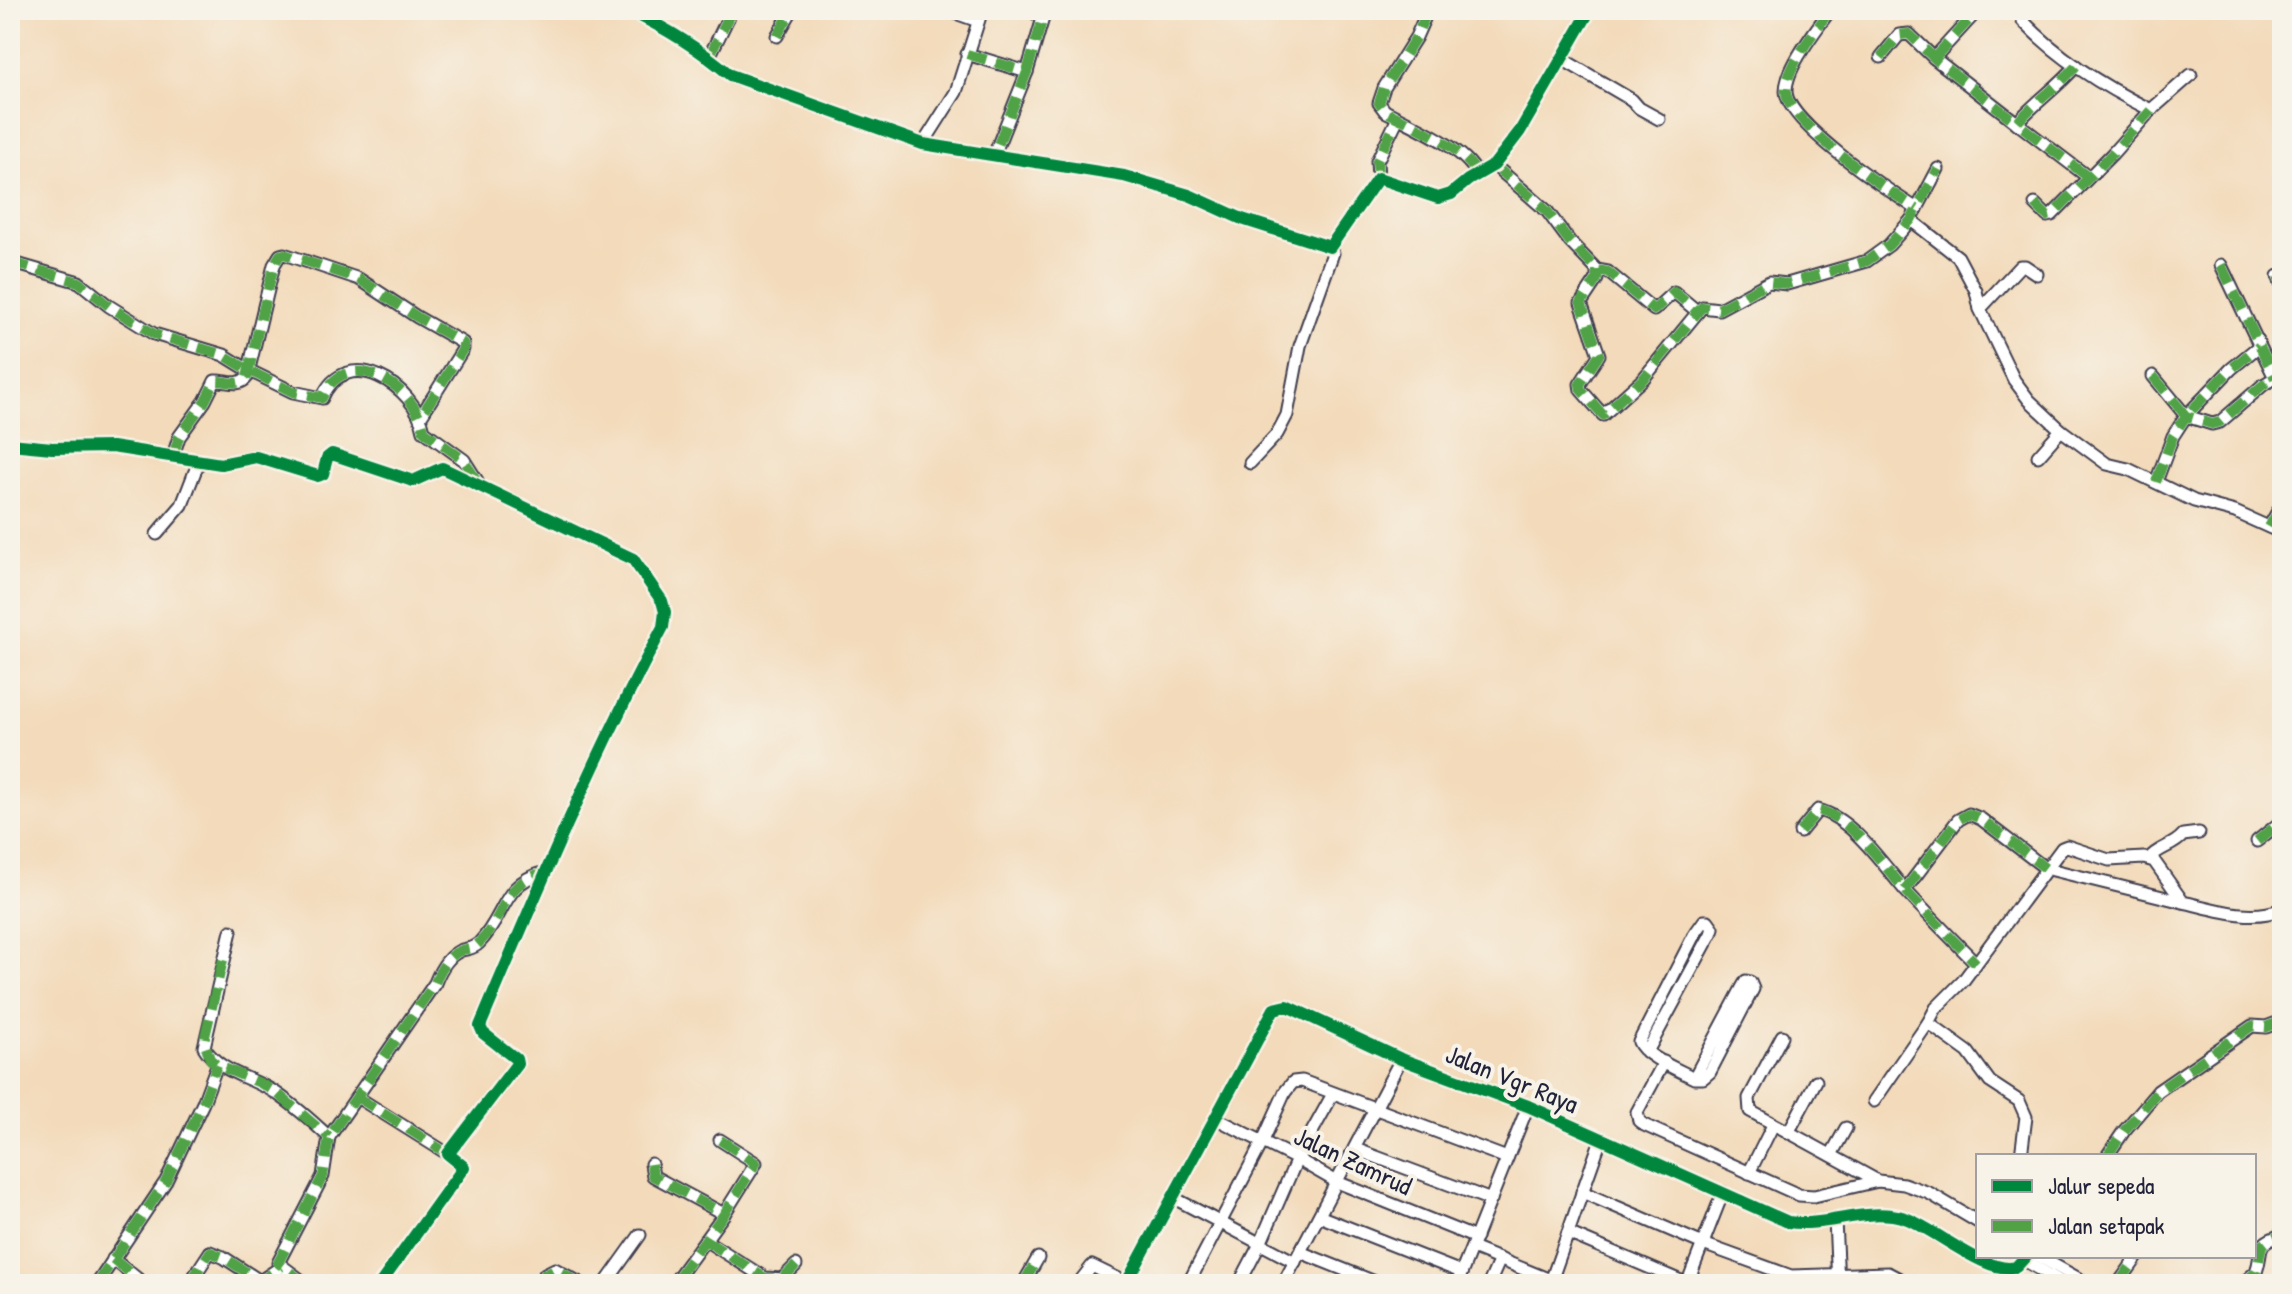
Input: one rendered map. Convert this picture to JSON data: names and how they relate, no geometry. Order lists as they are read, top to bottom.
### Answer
{
  "streets": {
    "street": ["Jalan Vgr Raya", "Jalan Zamrud"]
  },
  "crossings": [
    ["Jalan Vgr Raya", "Jalan Zamrud"]
  ],
  "legend": ["Jalur sepeda", "Jalan setapak"]
}
